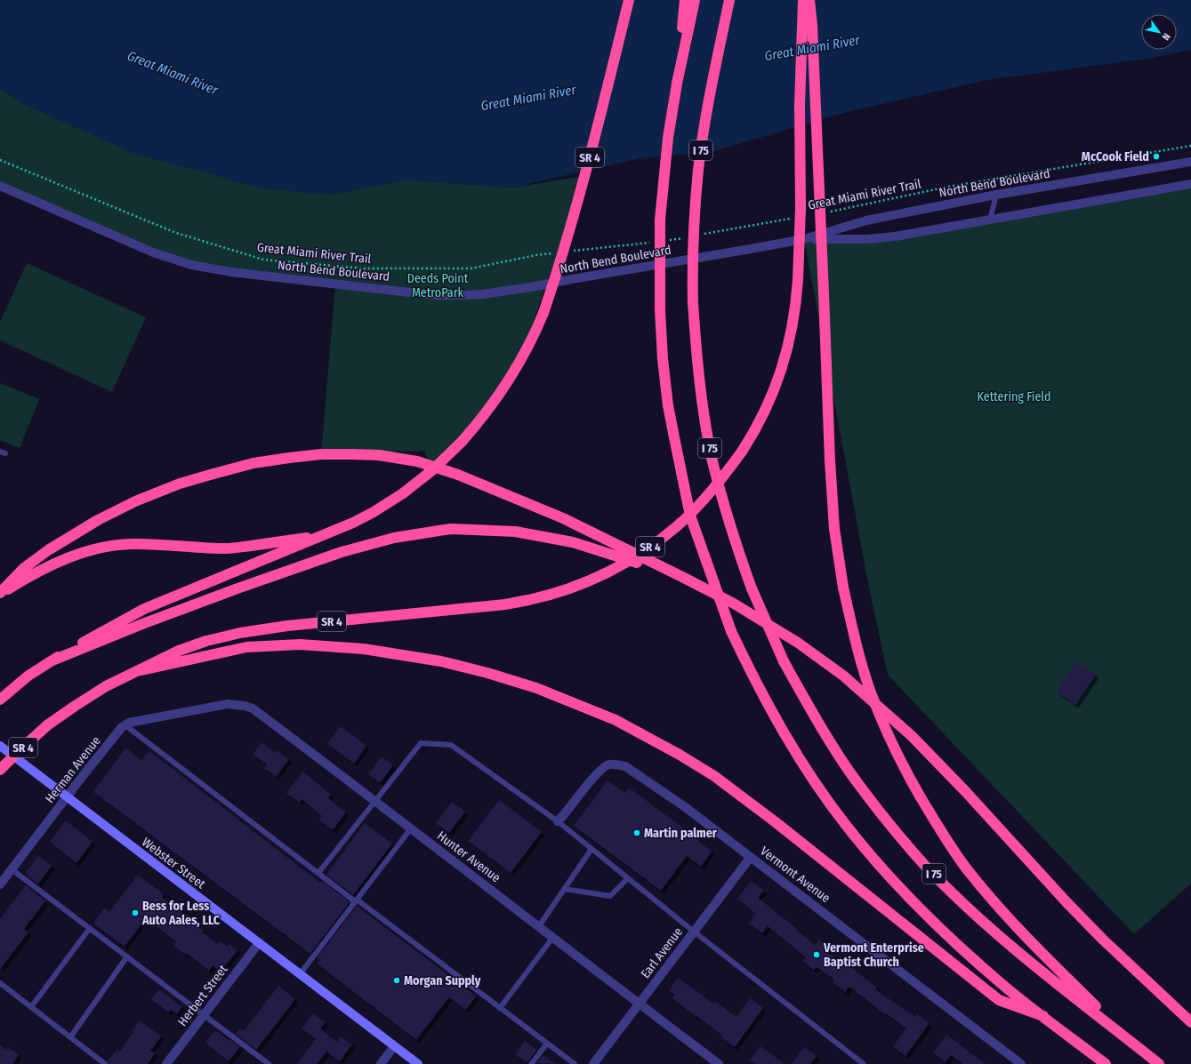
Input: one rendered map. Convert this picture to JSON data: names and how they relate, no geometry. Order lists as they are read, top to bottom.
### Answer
{
  "streets": {
    "highway": ["I 75", "SR 4"],
    "street": [
      "North Bend Boulevard",
      "Herman Avenue",
      "Hunter Avenue",
      "Webster Street",
      "Vermont Avenue",
      "Earl Avenue",
      "Herbert Street"
    ],
    "path": ["Great Miami River Trail"]
  },
  "crossings": [
    ["Herman Avenue", "Hunter Avenue"],
    ["Herman Avenue", "Webster Street"],
    ["Hunter Avenue", "Earl Avenue"],
    ["Webster Street", "Herbert Street"],
    ["Vermont Avenue", "Earl Avenue"]
  ],
  "water": ["Great Miami River"],
  "parks": ["Deeds Point MetroPark", "Kettering Field"],
  "places": [
    "McCook Field",
    "Martin palmer",
    "Bess for Less Auto Aales, LLC",
    "Vermont Enterprise Baptist Church",
    "Morgan Supply"
  ],
  "north": "bottom right"
}
